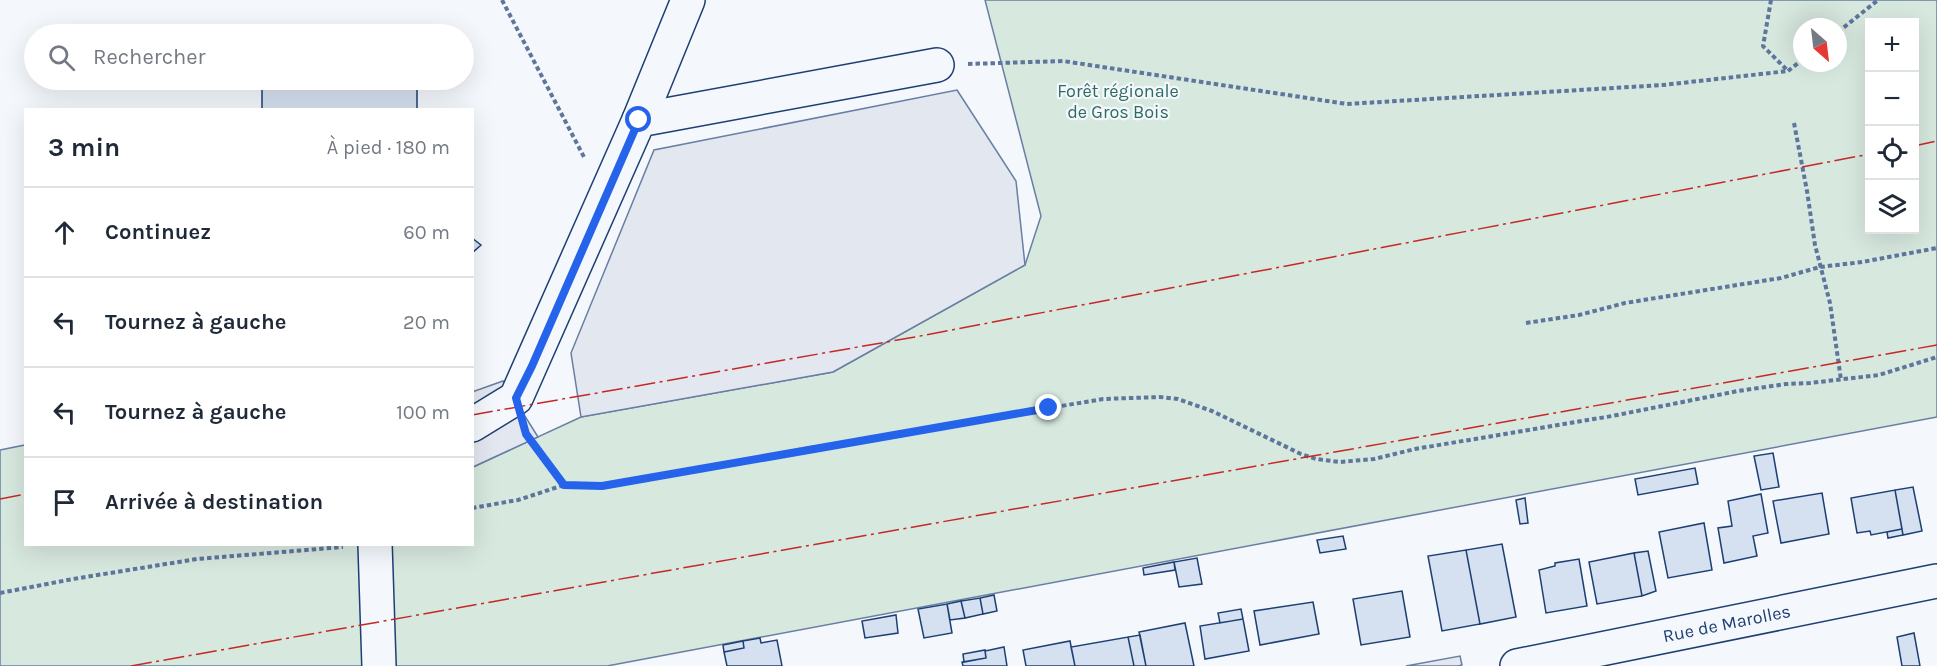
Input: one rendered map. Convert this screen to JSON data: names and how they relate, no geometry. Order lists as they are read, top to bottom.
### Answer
{
  "streets": {
    "street": ["Rue de Marolles"]
  },
  "parks": ["Forêt régionale de Gros Bois"],
  "north": "bottom right",
  "page": {
    "map_buttons": ["+", "−"],
    "search": "Rechercher",
    "heading": ["3 min", "À pied · 180 m"],
    "list": [
      ["Continuez", "60 m"],
      ["Tournez à gauche", "20 m"],
      ["Tournez à gauche", "100 m"],
      "Arrivée à destination"
    ]
  }
}
